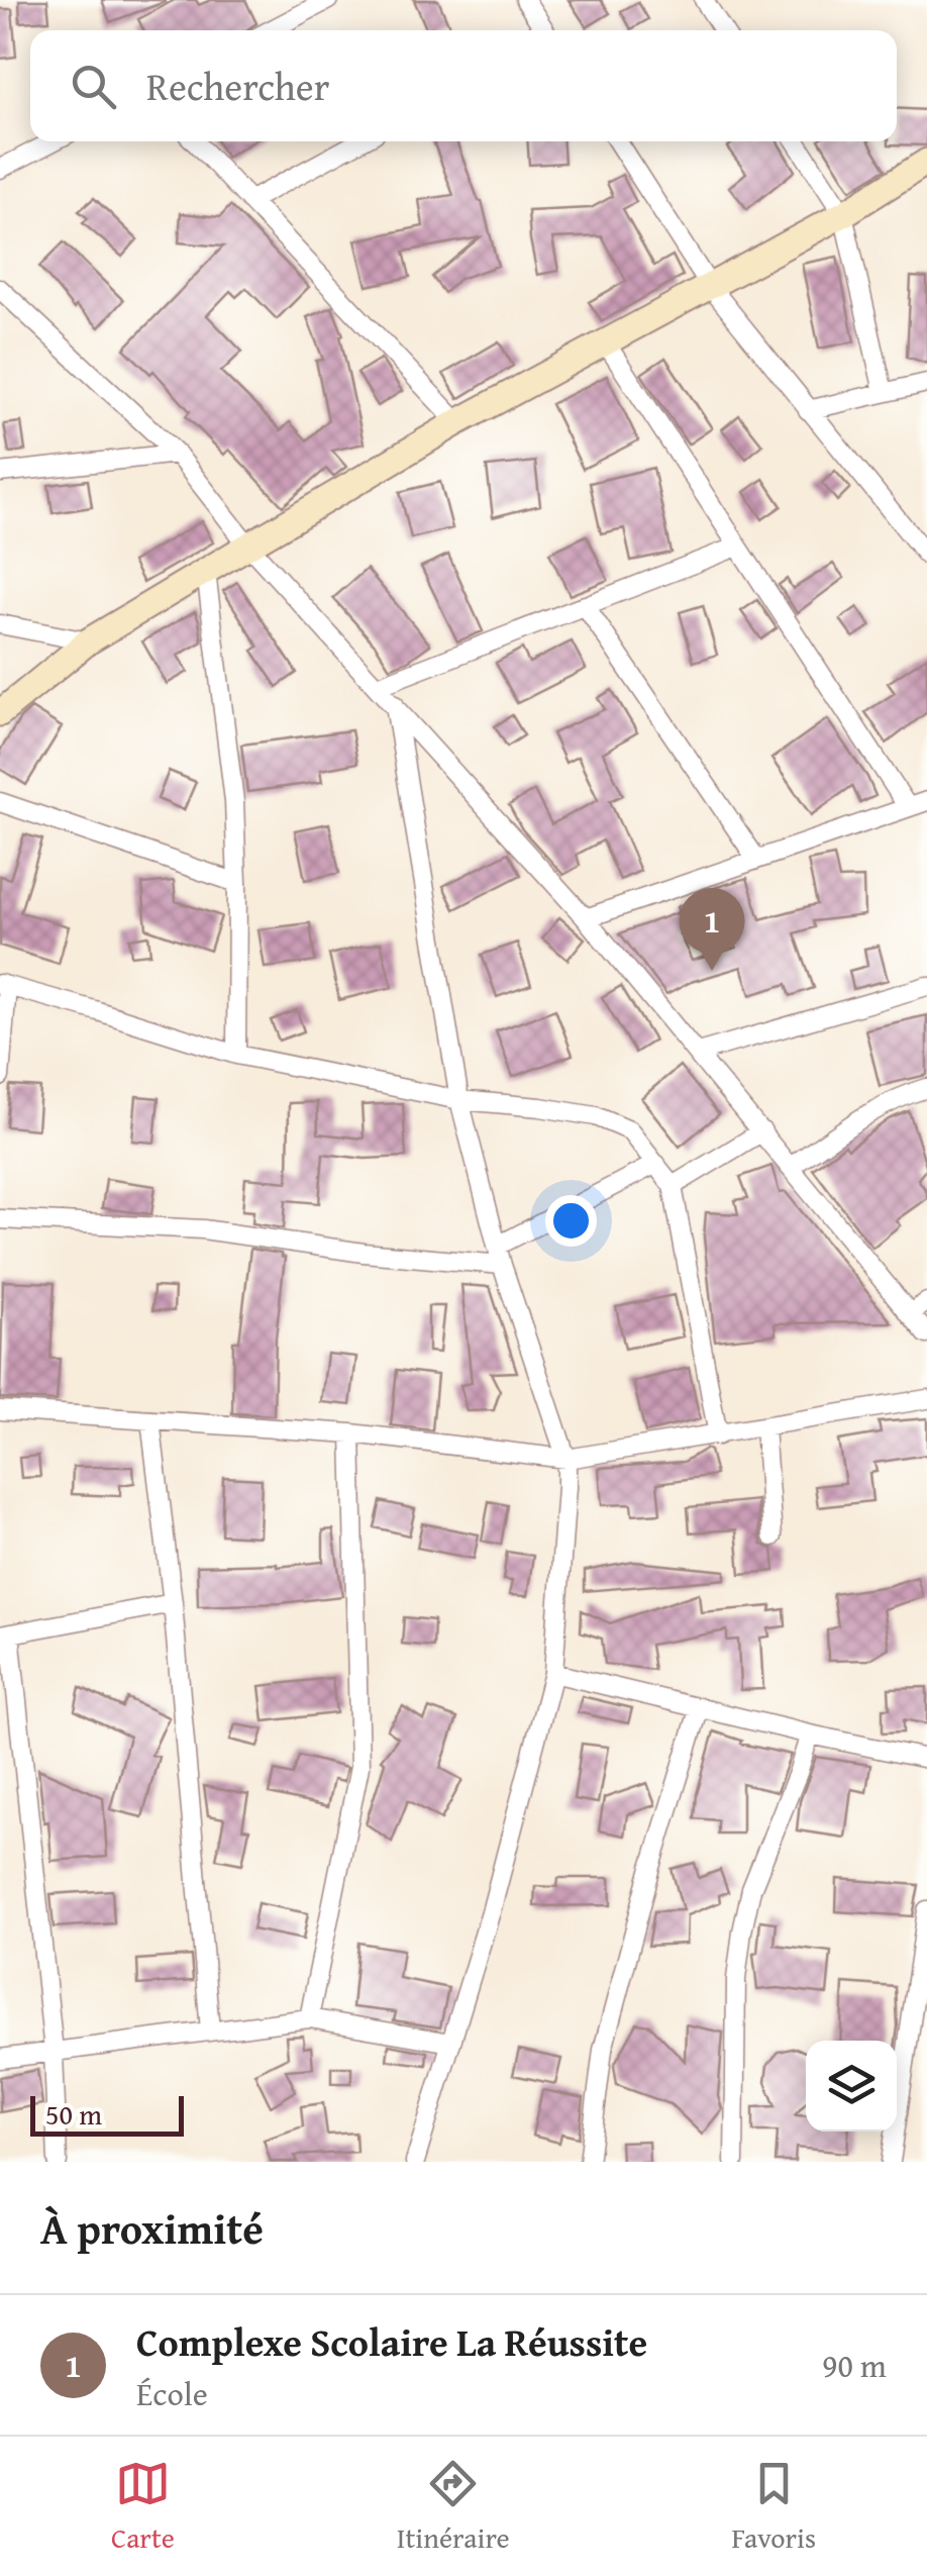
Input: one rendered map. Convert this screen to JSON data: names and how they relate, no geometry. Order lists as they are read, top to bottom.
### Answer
{
  "scale_bar": "50 m",
  "page": {
    "search": "Rechercher",
    "pins": "1",
    "scale": "50 m",
    "heading": "À proximité",
    "list": [
      {
        "mark": "1",
        "name": "Complexe Scolaire La Réussite",
        "note": "École",
        "value": "90 m"
      }
    ],
    "nav": ["Carte", "Itinéraire", "Favoris"]
  }
}
